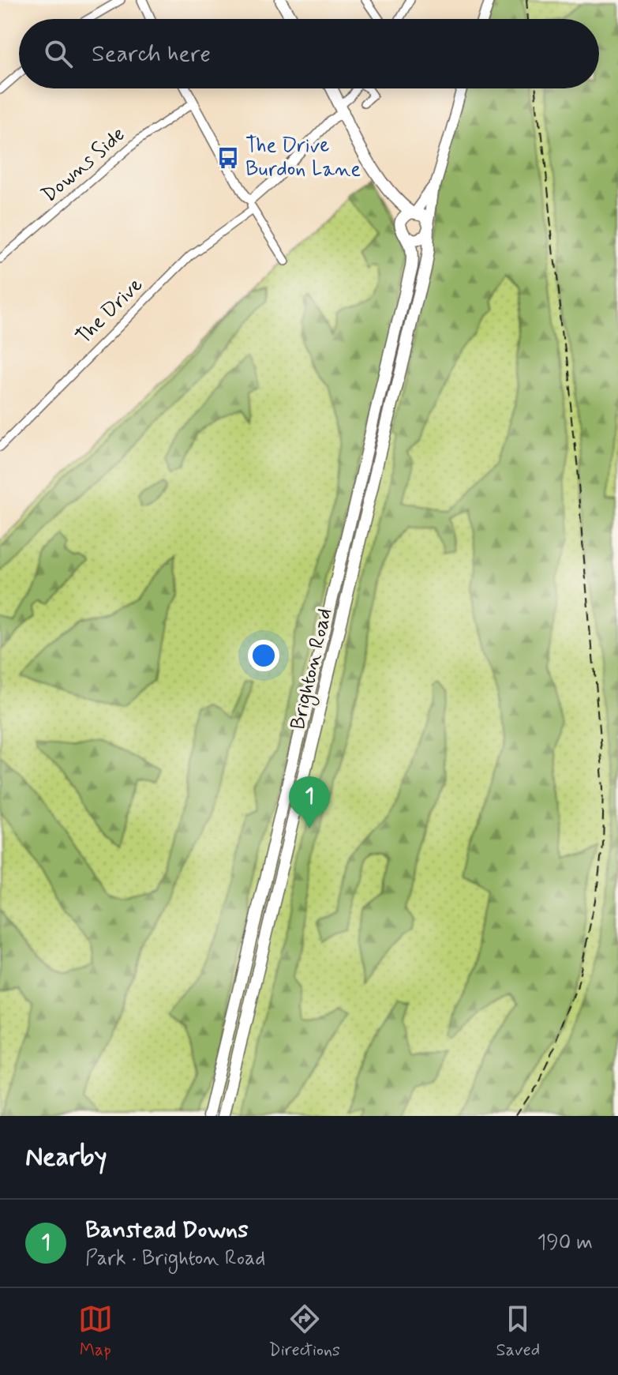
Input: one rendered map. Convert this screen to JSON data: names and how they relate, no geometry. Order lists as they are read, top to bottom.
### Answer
{
  "streets": {
    "highway": ["Brighton Road"],
    "street": ["Downs Side", "The Drive"]
  },
  "places": {
    "bus stop": ["The Drive Burdon Lane"]
  },
  "page": {
    "search": "Search here",
    "pins": "1",
    "heading": "Nearby",
    "list": [
      {
        "mark": "1",
        "name": "Banstead Downs",
        "note": "Park · Brighton Road",
        "value": "190 m"
      }
    ],
    "nav": ["Map", "Directions", "Saved"]
  }
}
